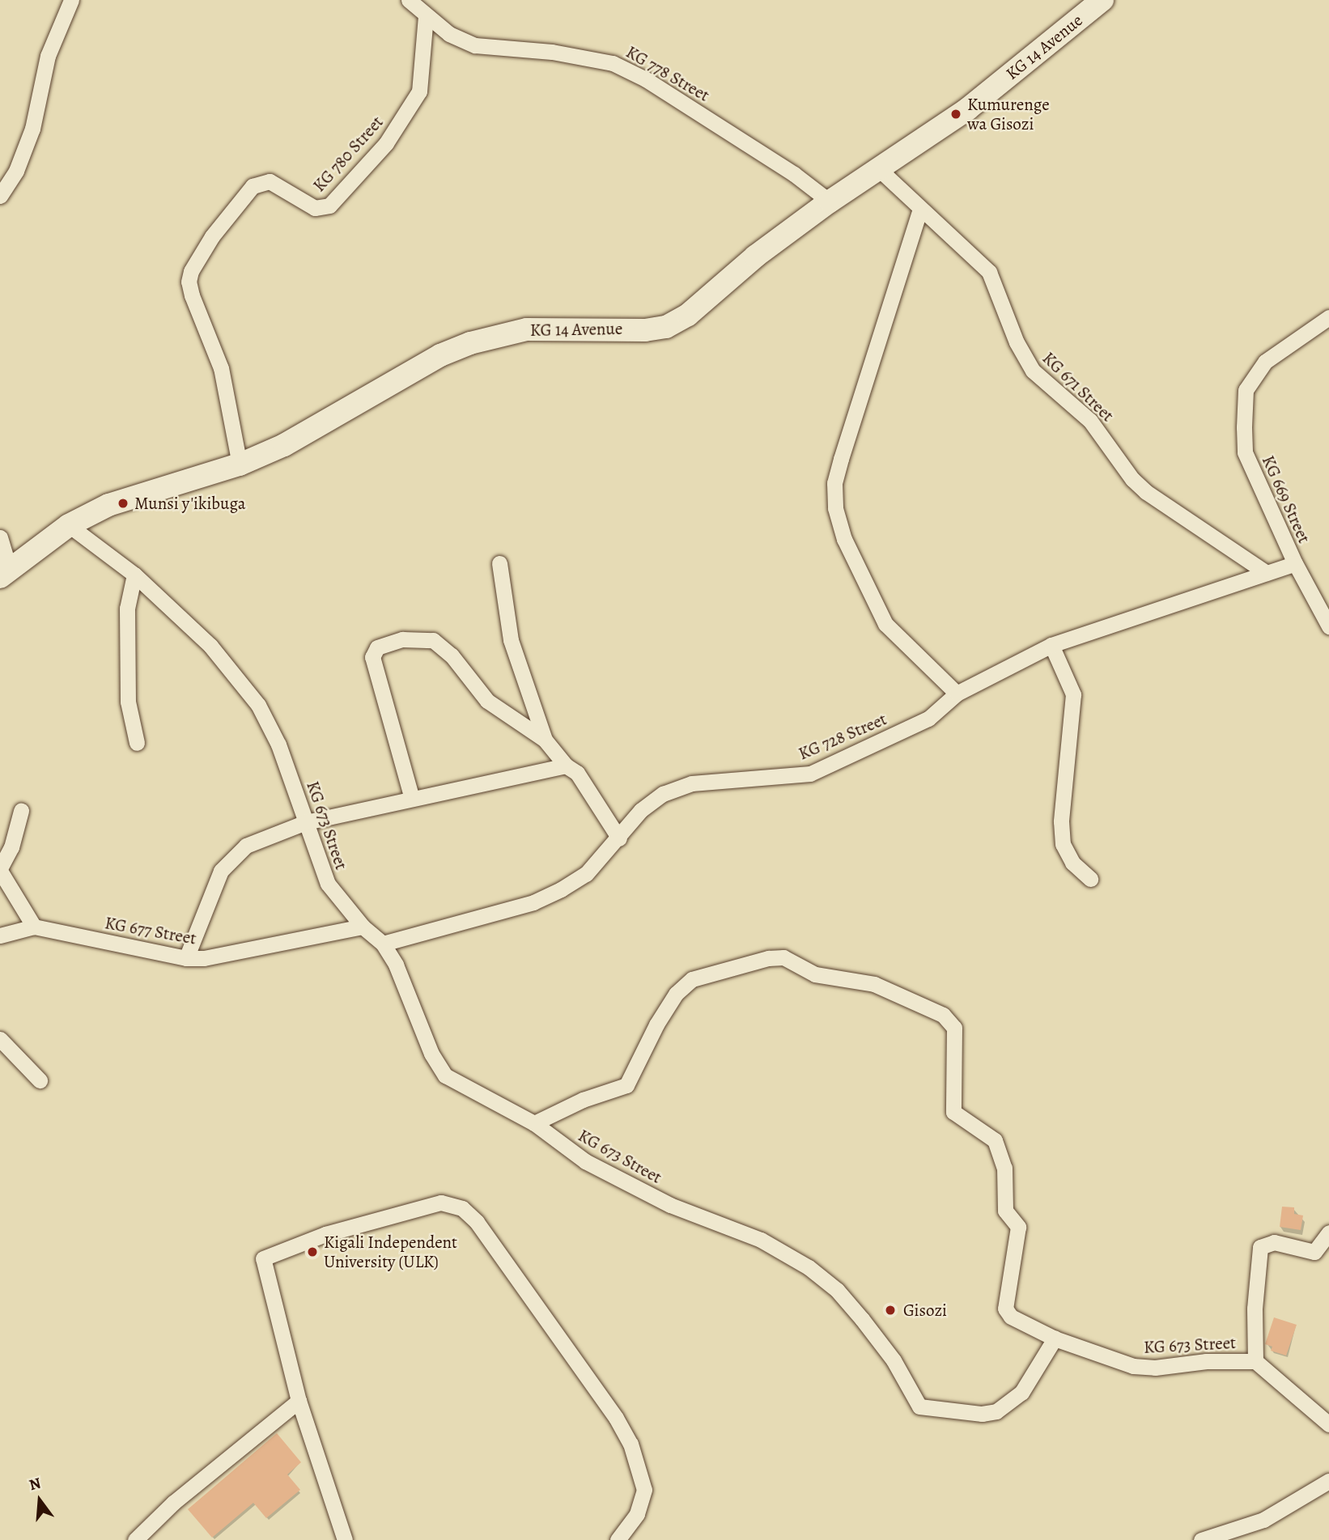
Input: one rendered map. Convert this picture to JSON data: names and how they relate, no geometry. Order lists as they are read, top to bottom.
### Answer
{
  "streets": {
    "main road": ["KG 14 Avenue"],
    "street": [
      "KG 778 Street",
      "KG 780 Street",
      "KG 671 Street",
      "KG 669 Street",
      "KG 728 Street",
      "KG 673 Street",
      "KG 677 Street"
    ]
  },
  "crossings": [
    ["KG 14 Avenue", "KG 778 Street"],
    ["KG 14 Avenue", "KG 780 Street"],
    ["KG 14 Avenue", "KG 671 Street"],
    ["KG 14 Avenue", "KG 673 Street"],
    ["KG 778 Street", "KG 780 Street"],
    ["KG 671 Street", "KG 728 Street"],
    ["KG 669 Street", "KG 728 Street"],
    ["KG 728 Street", "KG 673 Street"],
    ["KG 673 Street", "KG 677 Street"]
  ],
  "places": [
    "Kumurenge wa Gisozi",
    "Munsi y'ikibuga",
    "Kigali Independent University (ULK)",
    "Gisozi"
  ],
  "north": "top"
}
